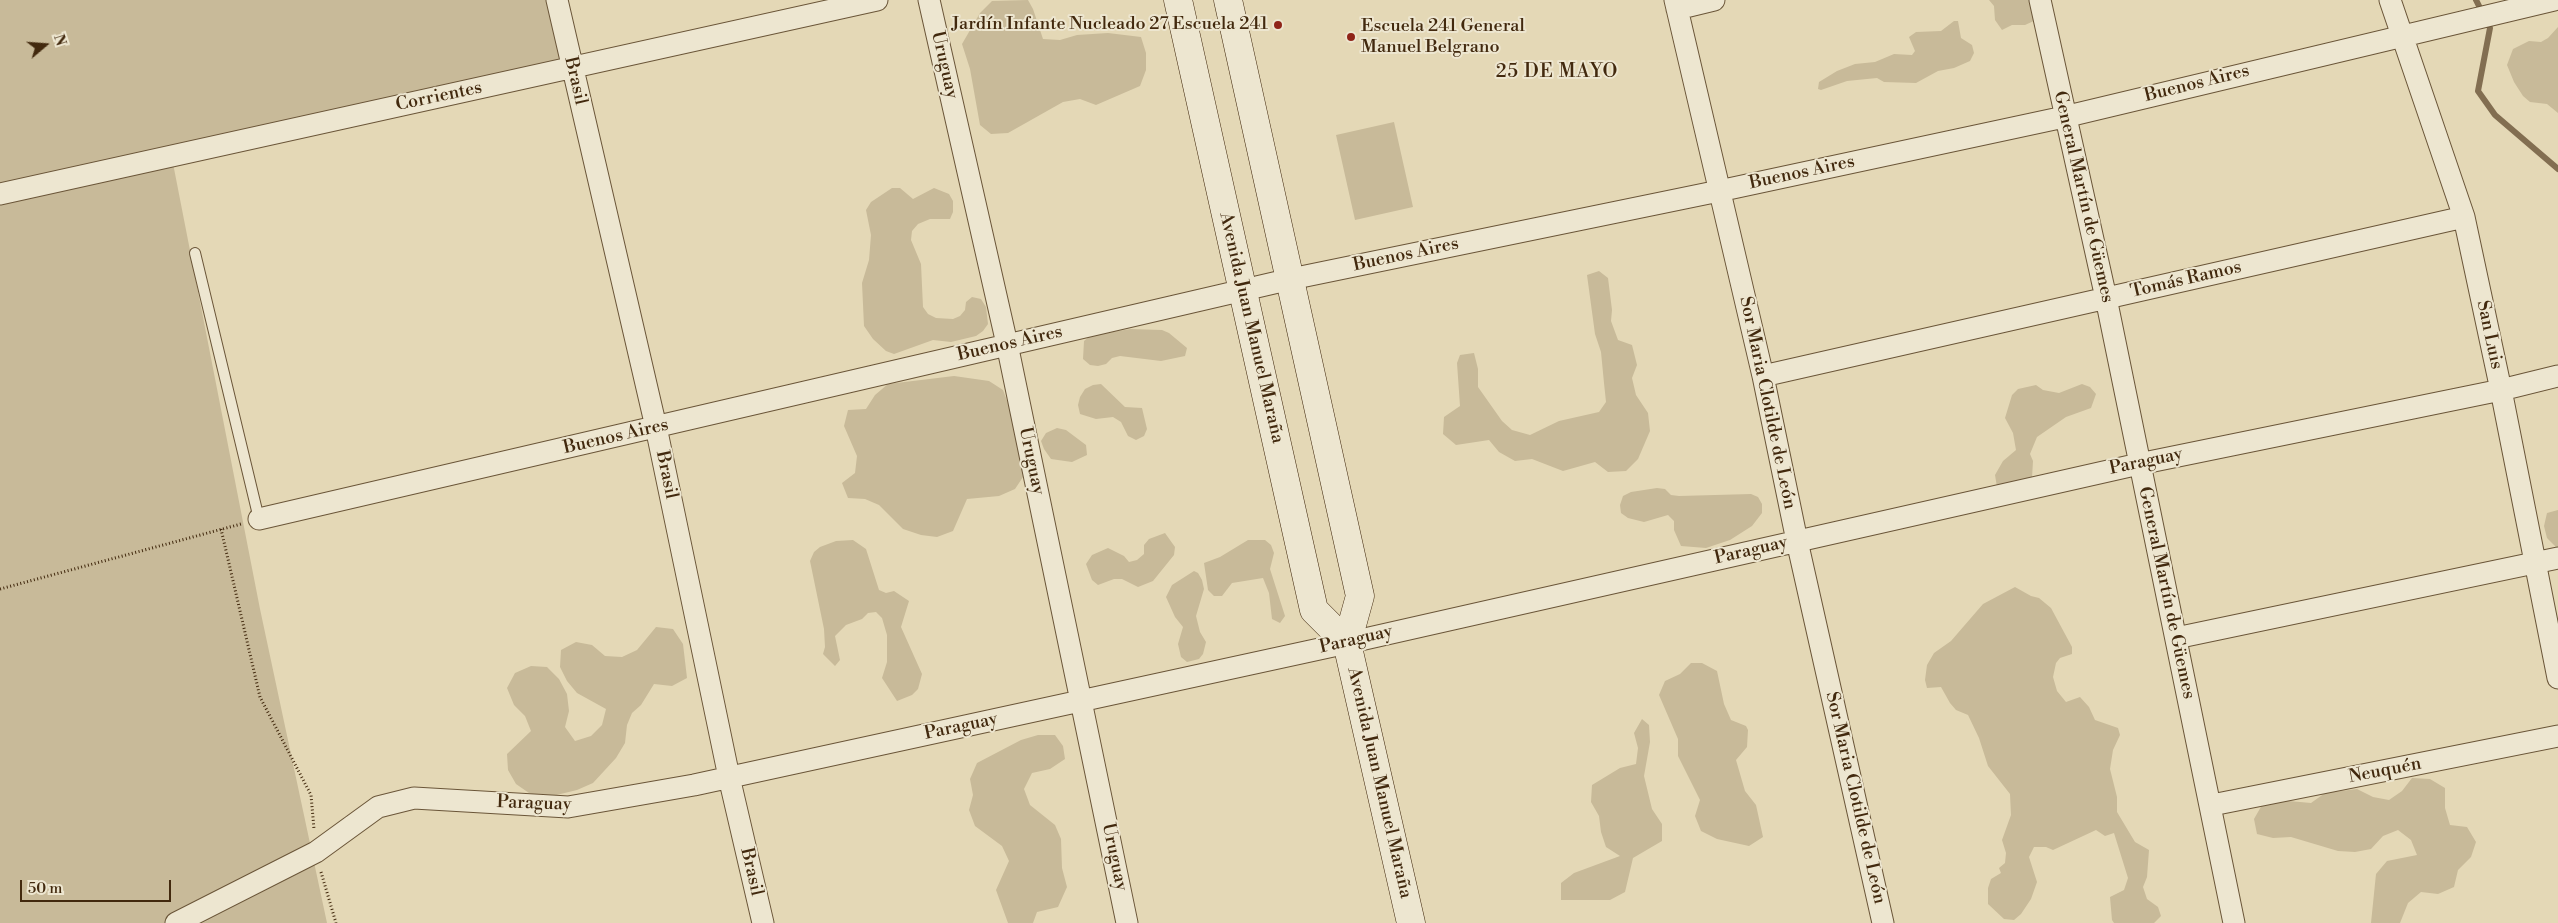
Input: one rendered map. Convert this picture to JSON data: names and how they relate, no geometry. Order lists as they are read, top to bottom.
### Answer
{
  "streets": {
    "street": [
      "Uruguay",
      "Brasil",
      "Buenos Aires",
      "Corrientes",
      "General Martín de Güemes",
      "Tomás Ramos",
      "Avenida Juan Manuel Maraña",
      "San Luis",
      "Sor Maria Clotilde de León",
      "Paraguay",
      "Neuquén"
    ]
  },
  "crossings": [
    ["Uruguay", "Buenos Aires"],
    ["Uruguay", "Paraguay"],
    ["Brasil", "Buenos Aires"],
    ["Brasil", "Corrientes"],
    ["Brasil", "Paraguay"],
    ["Buenos Aires", "General Martín de Güemes"],
    ["Buenos Aires", "Avenida Juan Manuel Maraña"],
    ["Buenos Aires", "San Luis"],
    ["Buenos Aires", "Sor Maria Clotilde de León"],
    ["General Martín de Güemes", "Tomás Ramos"],
    ["General Martín de Güemes", "Paraguay"],
    ["General Martín de Güemes", "Neuquén"],
    ["Tomás Ramos", "San Luis"],
    ["Tomás Ramos", "Sor Maria Clotilde de León"],
    ["Avenida Juan Manuel Maraña", "Paraguay"],
    ["San Luis", "Paraguay"],
    ["Sor Maria Clotilde de León", "Paraguay"]
  ],
  "districts": ["25 DE MAYO"],
  "places": ["Jardín Infante Nucleado 27 Escuela 241", "Escuela 241 General Manuel Belgrano"],
  "scale_bar": "50 m",
  "north": "right"
}
